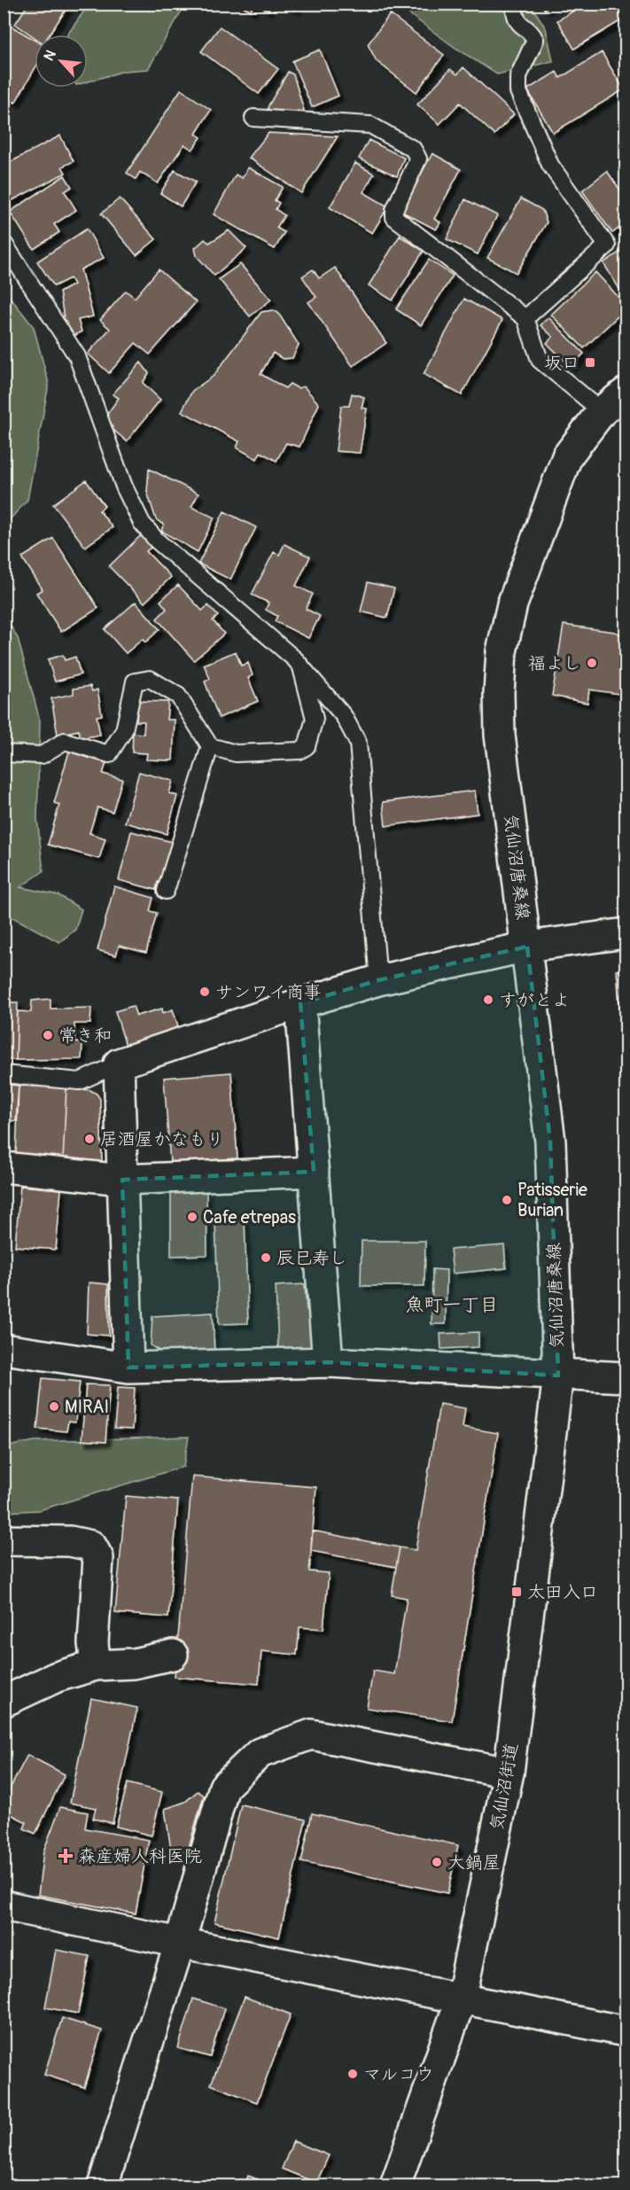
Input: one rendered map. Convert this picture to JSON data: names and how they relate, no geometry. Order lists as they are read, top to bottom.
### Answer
{
  "streets": {
    "street": ["気仙沼唐桑線", "気仙沼街道"]
  },
  "crossings": [
    ["気仙沼唐桑線", "気仙沼街道"]
  ],
  "districts": ["魚町一丁目"],
  "places": {
    "transit": ["坂口", "太田入口"],
    "other": [
      "福よし",
      "サンワイ商事",
      "すがとよ",
      "常き和",
      "居酒屋かなもり",
      "Patisserie Burian",
      "Cafe etrepas",
      "辰巳寿し",
      "MIRAI",
      "大鍋屋",
      "マルコウ"
    ],
    "health": ["森産婦人科医院"]
  },
  "north": "top left"
}
